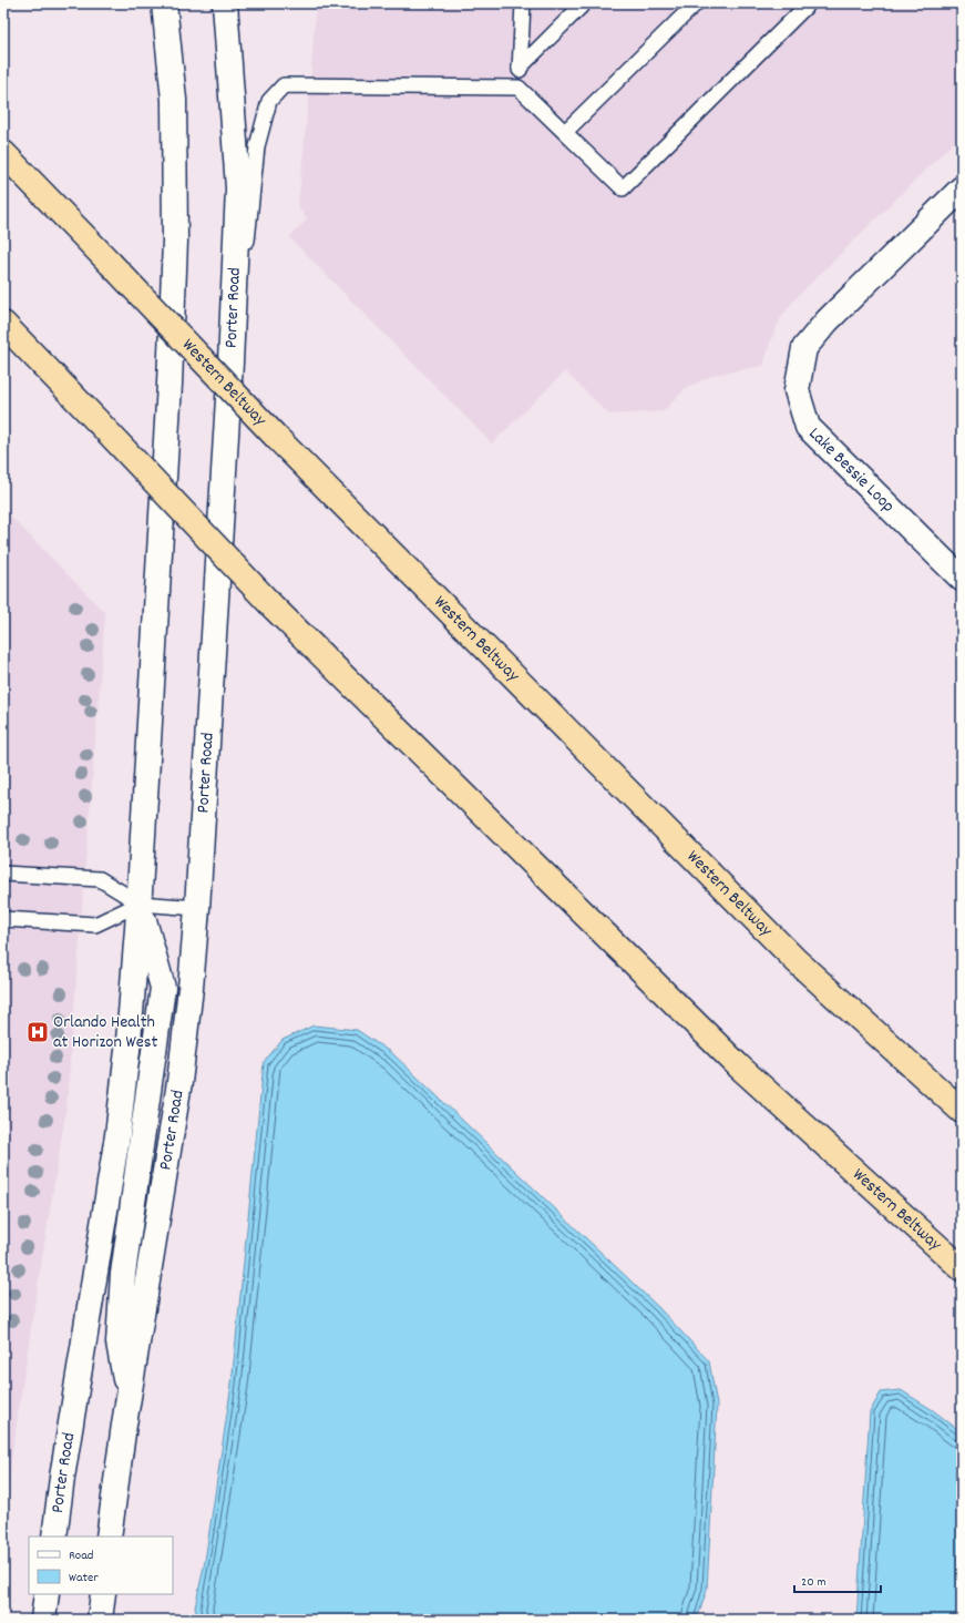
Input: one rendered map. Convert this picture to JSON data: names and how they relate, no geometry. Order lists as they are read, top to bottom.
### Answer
{
  "streets": {
    "highway": ["Western Beltway"],
    "street": ["Porter Road", "Lake Bessie Loop"]
  },
  "places": {
    "hospital": ["Orlando Health at Horizon West"]
  },
  "legend": ["Road", "Water"],
  "scale_bar": "20 m"
}
